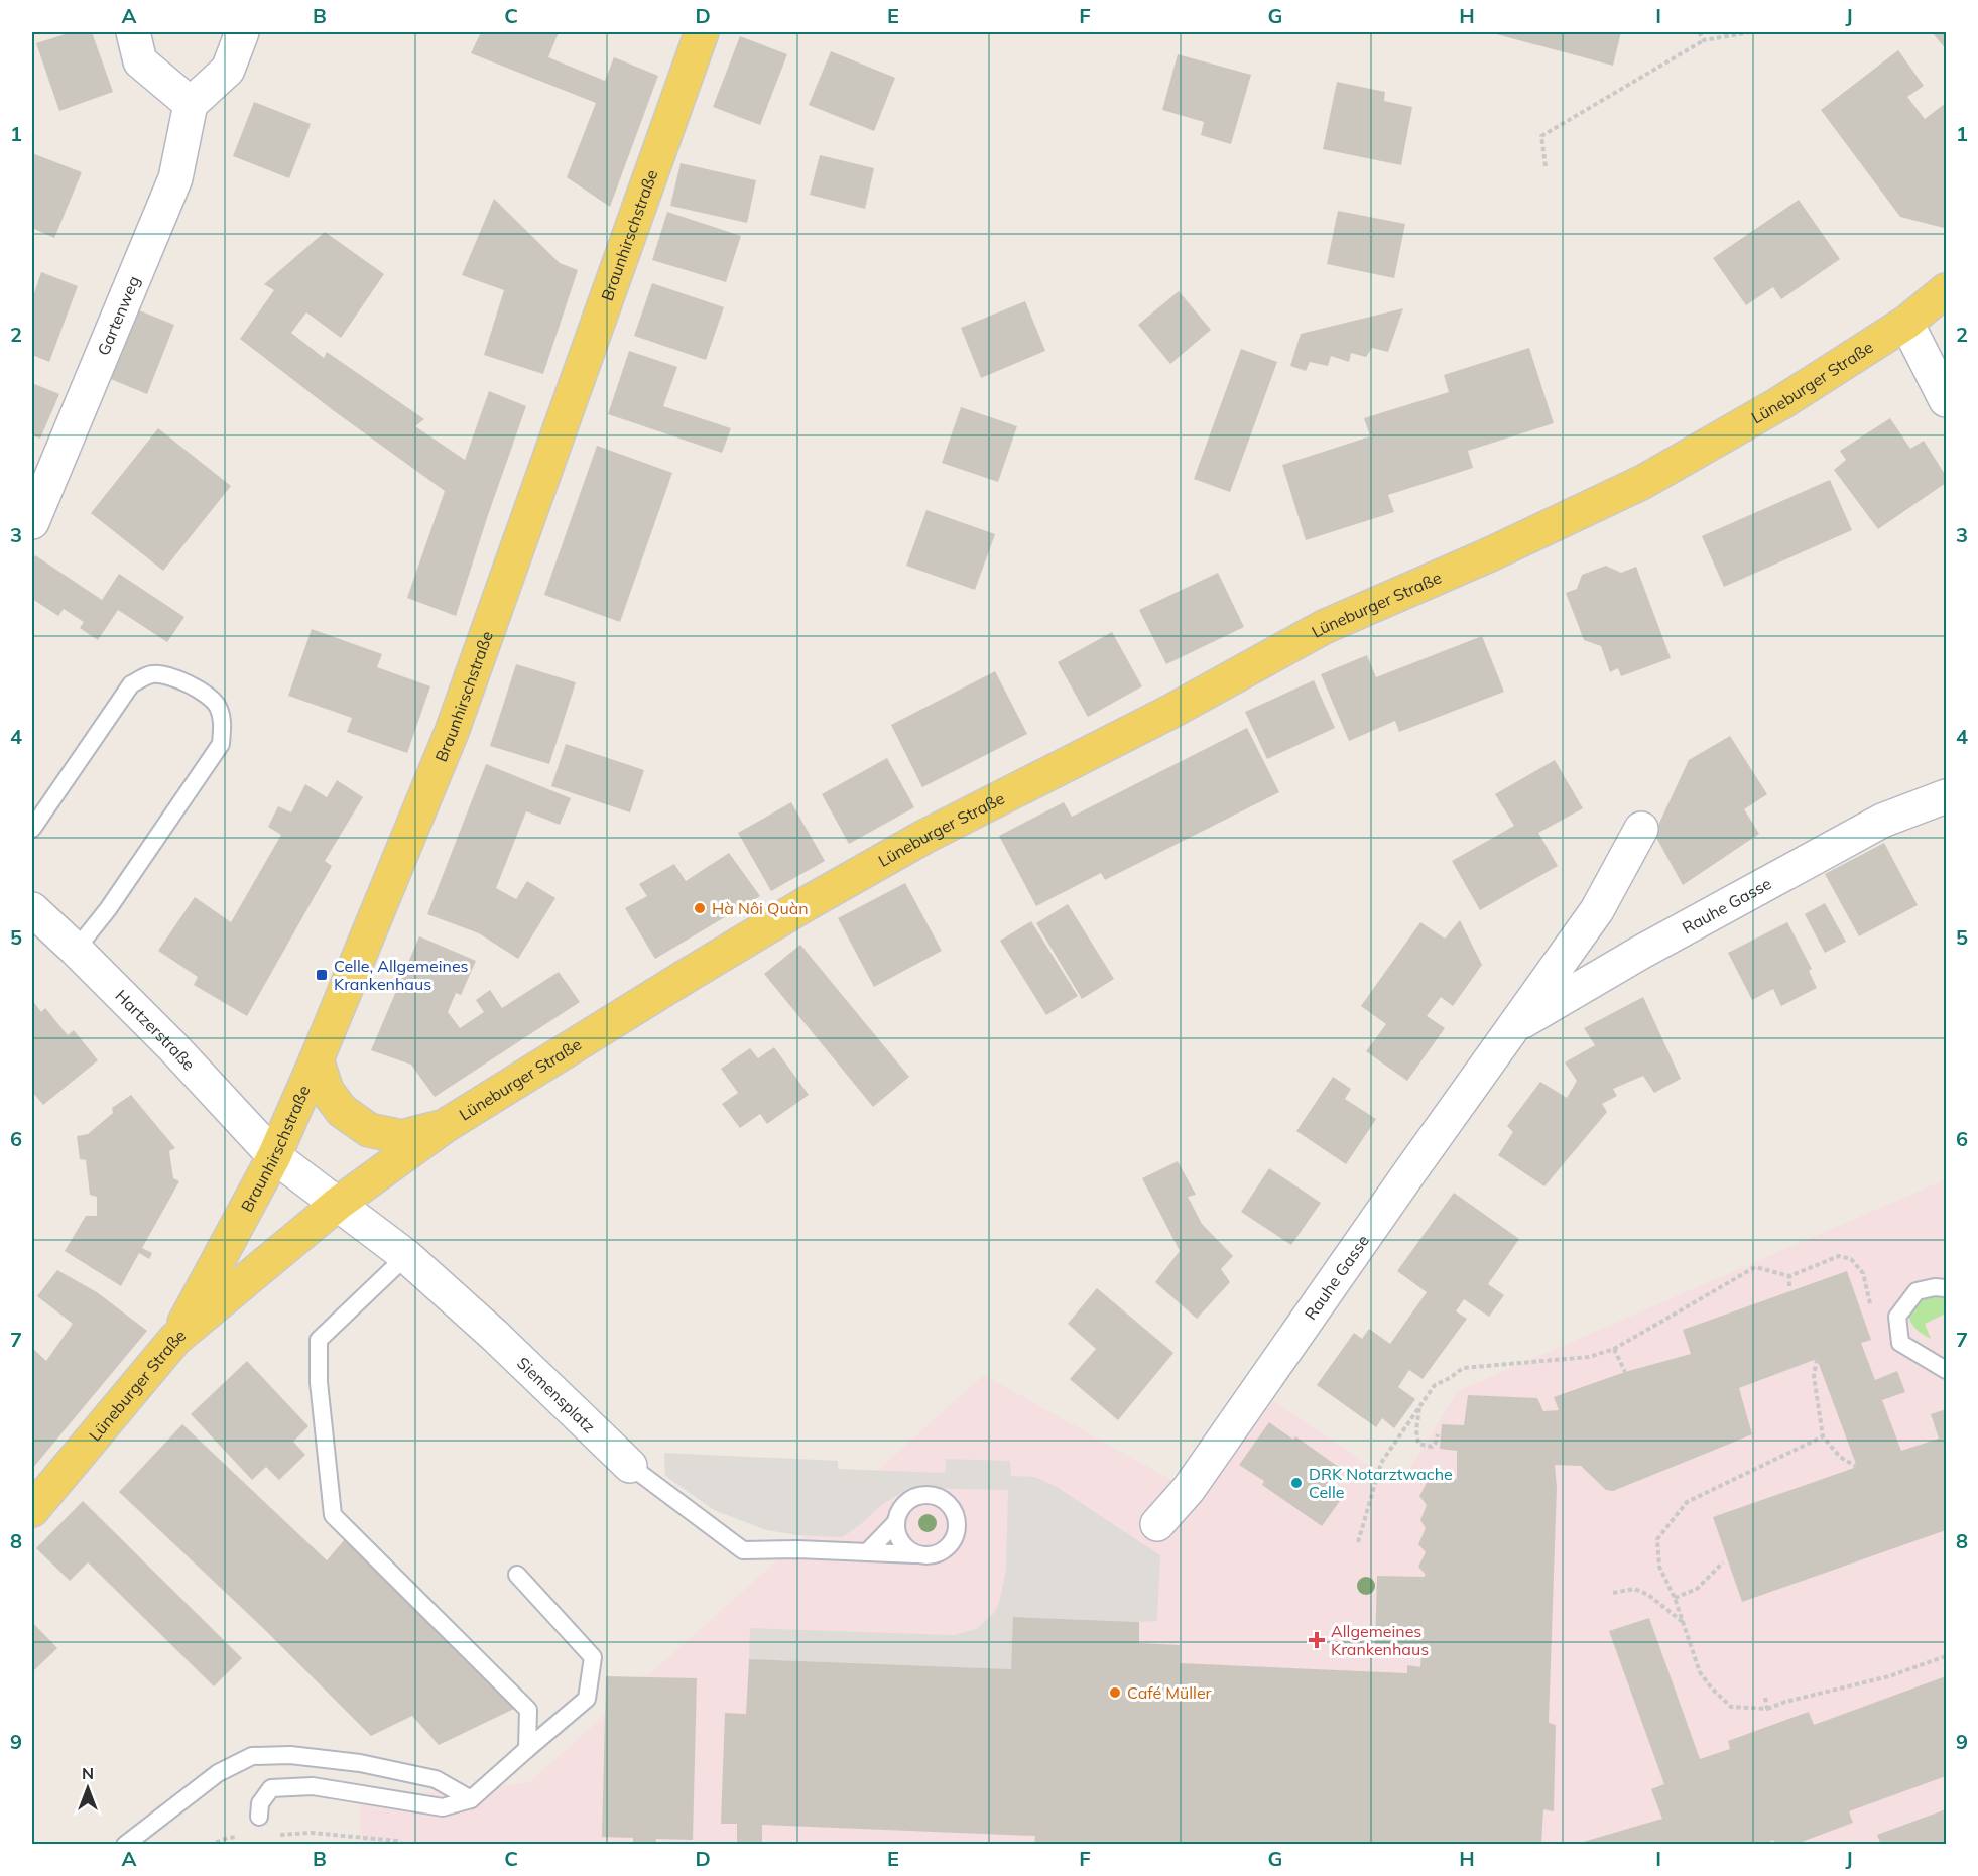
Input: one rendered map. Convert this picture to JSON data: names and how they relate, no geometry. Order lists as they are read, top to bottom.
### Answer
{
  "streets": {
    "main road": ["Braunhirschstraße", "Lüneburger Straße"],
    "street": [
      "Gartenweg",
      "Rauhe Gasse",
      "Hartzerstraße",
      "Siemensplatz"
    ]
  },
  "crossings": [
    ["Braunhirschstraße", "Lüneburger Straße"],
    ["Braunhirschstraße", "Hartzerstraße"],
    ["Braunhirschstraße", "Siemensplatz"],
    ["Lüneburger Straße", "Siemensplatz"],
    ["Hartzerstraße", "Siemensplatz"]
  ],
  "places": {
    "other": ["Hà Nôi Quàn", "DRK Notarztwache Celle", "Café Müller"],
    "transit": ["Celle, Allgemeines Krankenhaus"],
    "health": ["Allgemeines Krankenhaus"]
  },
  "north": "top",
  "grid": {
    "columns": [
      "A",
      "B",
      "C",
      "D",
      "E",
      "F",
      "G",
      "H",
      "I",
      "J"
    ],
    "rows": [
      "1",
      "2",
      "3",
      "4",
      "5",
      "6",
      "7",
      "8",
      "9"
    ]
  }
}
